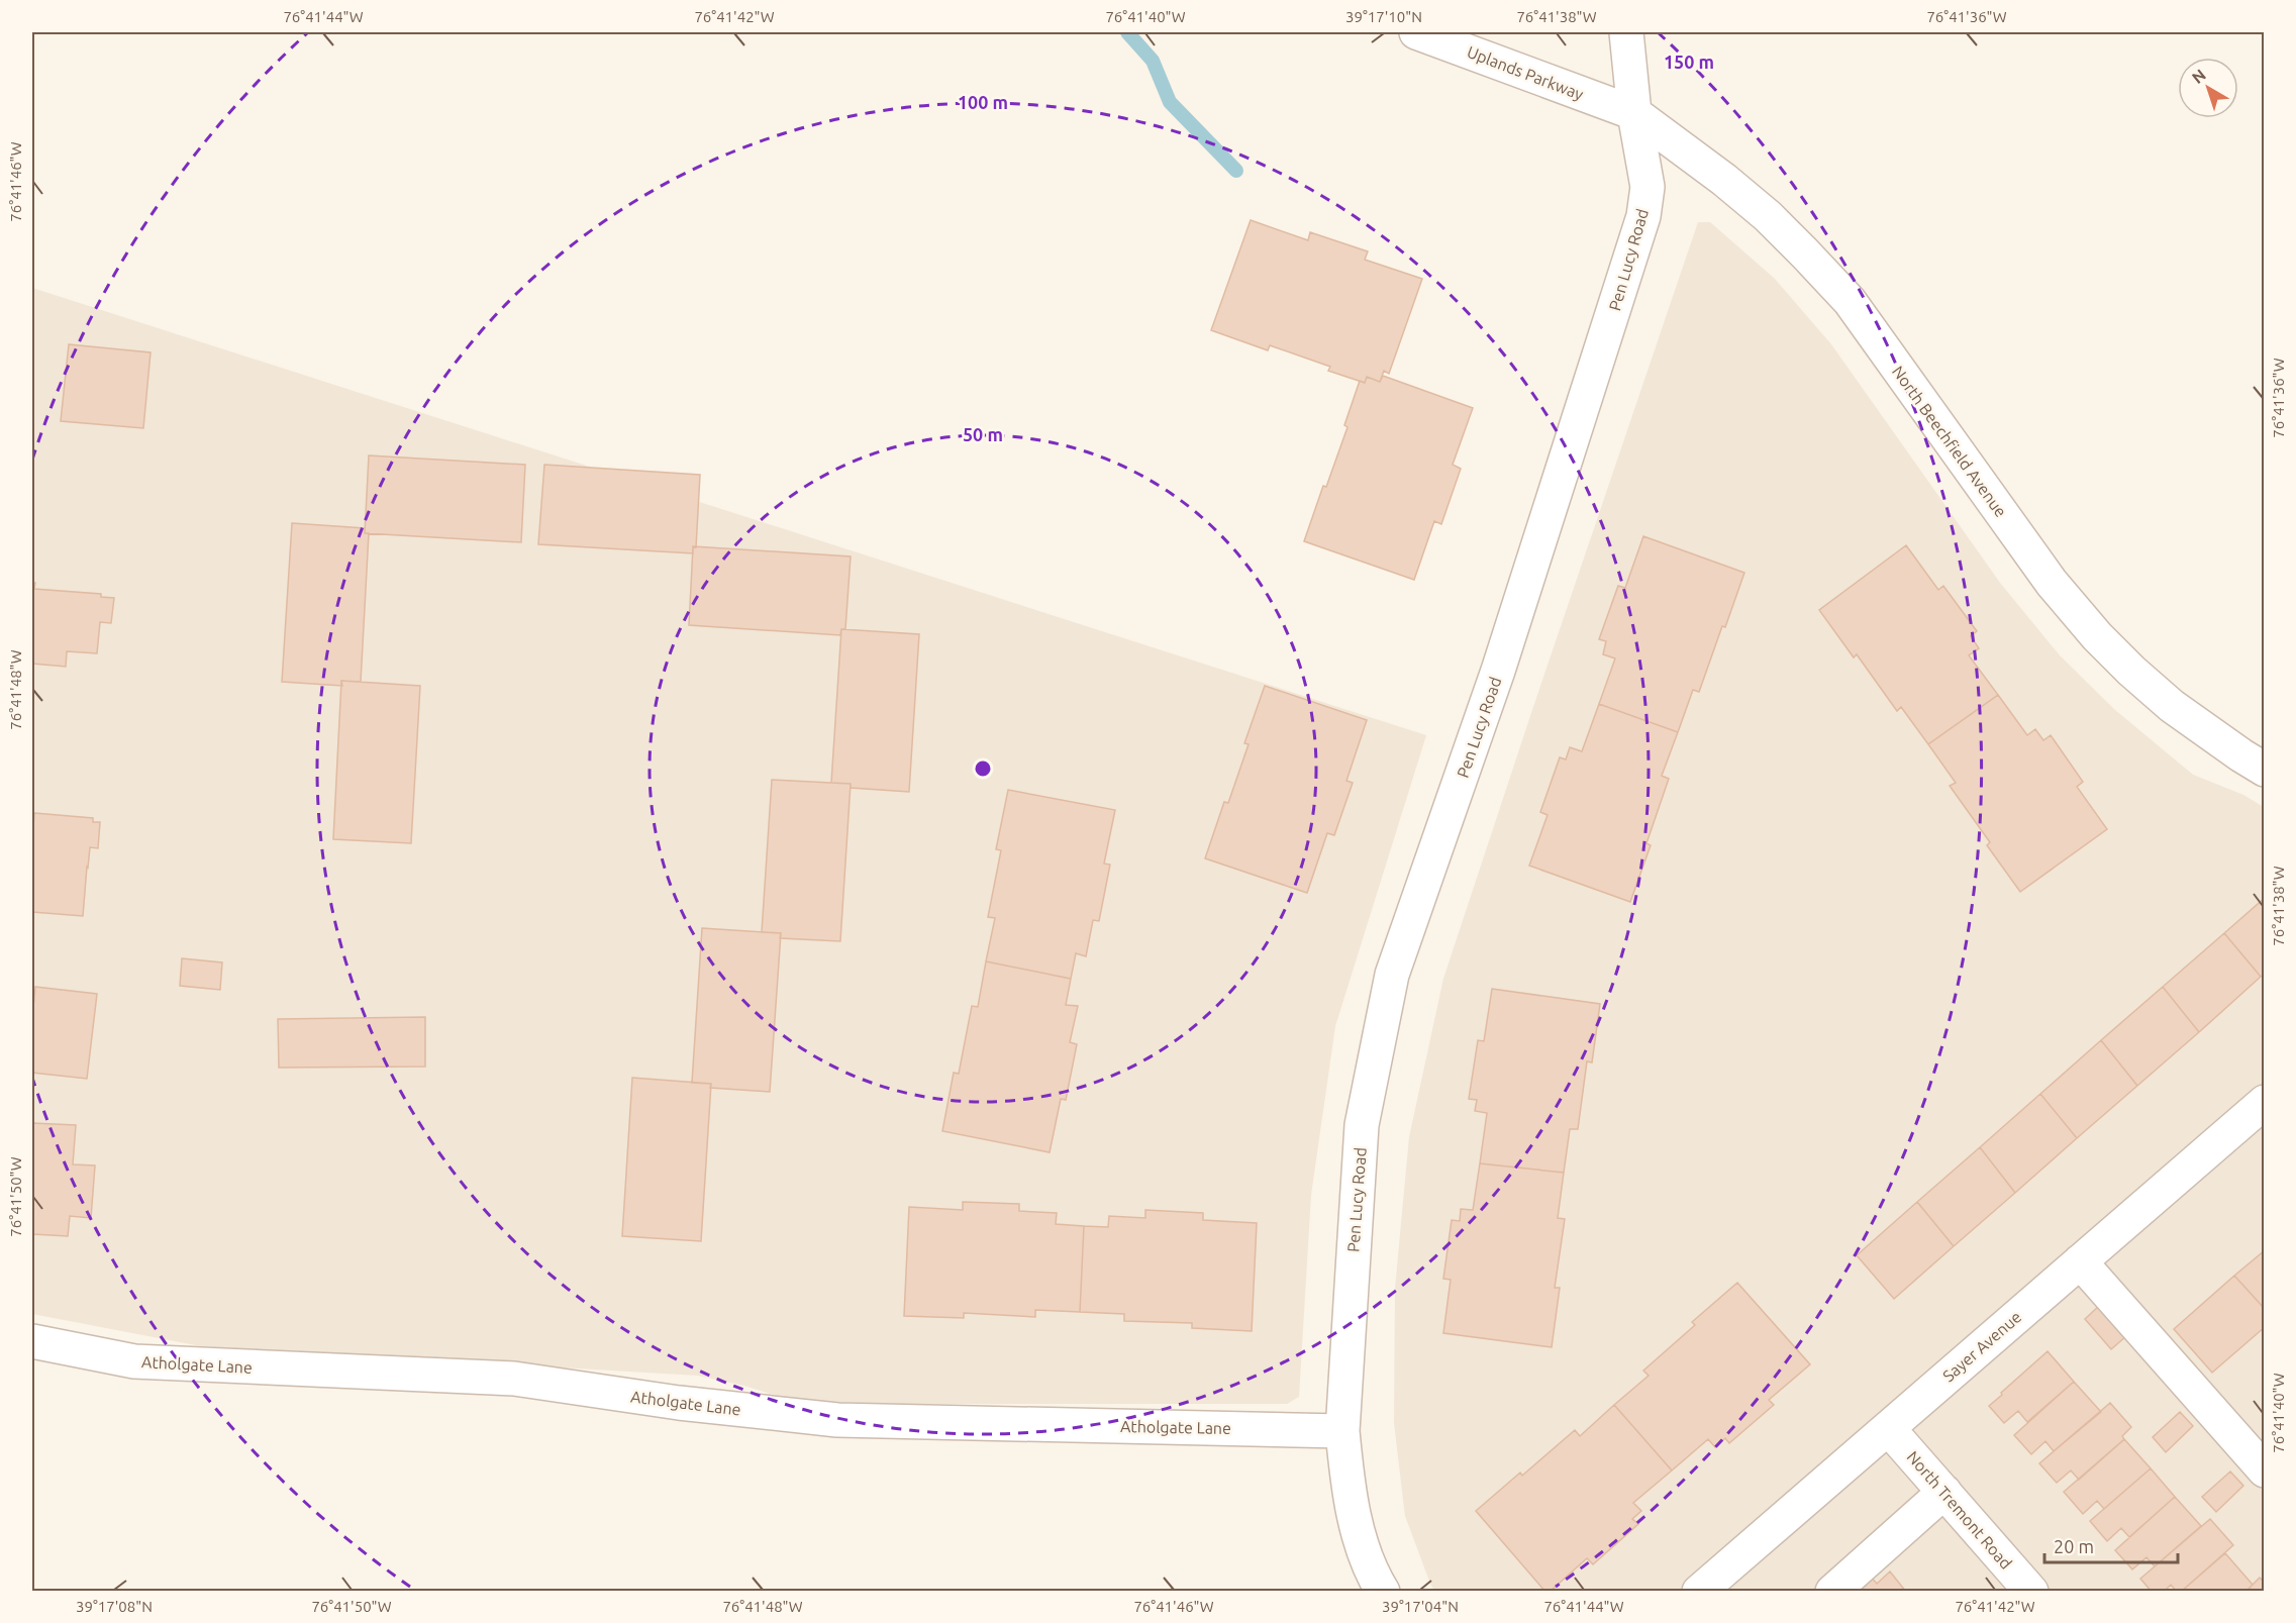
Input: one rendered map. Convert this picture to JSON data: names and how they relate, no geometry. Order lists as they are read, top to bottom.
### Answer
{
  "streets": {
    "street": [
      "Uplands Parkway",
      "Pen Lucy Road",
      "North Beechfield Avenue",
      "Sayer Avenue",
      "Atholgate Lane",
      "North Tremont Road"
    ]
  },
  "crossings": [
    ["Uplands Parkway", "Pen Lucy Road"],
    ["Uplands Parkway", "North Beechfield Avenue"],
    ["Pen Lucy Road", "North Beechfield Avenue"],
    ["Pen Lucy Road", "Atholgate Lane"],
    ["Sayer Avenue", "North Tremont Road"]
  ],
  "scale_bar": "20 m",
  "north": "top left",
  "coordinates": [
    "76°41'44\"W",
    "76°41'42\"W",
    "76°41'40\"W",
    "39°17'10\"N",
    "76°41'38\"W",
    "76°41'36\"W",
    "76°41'46\"W",
    "76°41'48\"W",
    "76°41'50\"W",
    "39°17'08\"N",
    "39°17'04\"N"
  ],
  "rings": ["150 m", "100 m", "50 m"]
}
